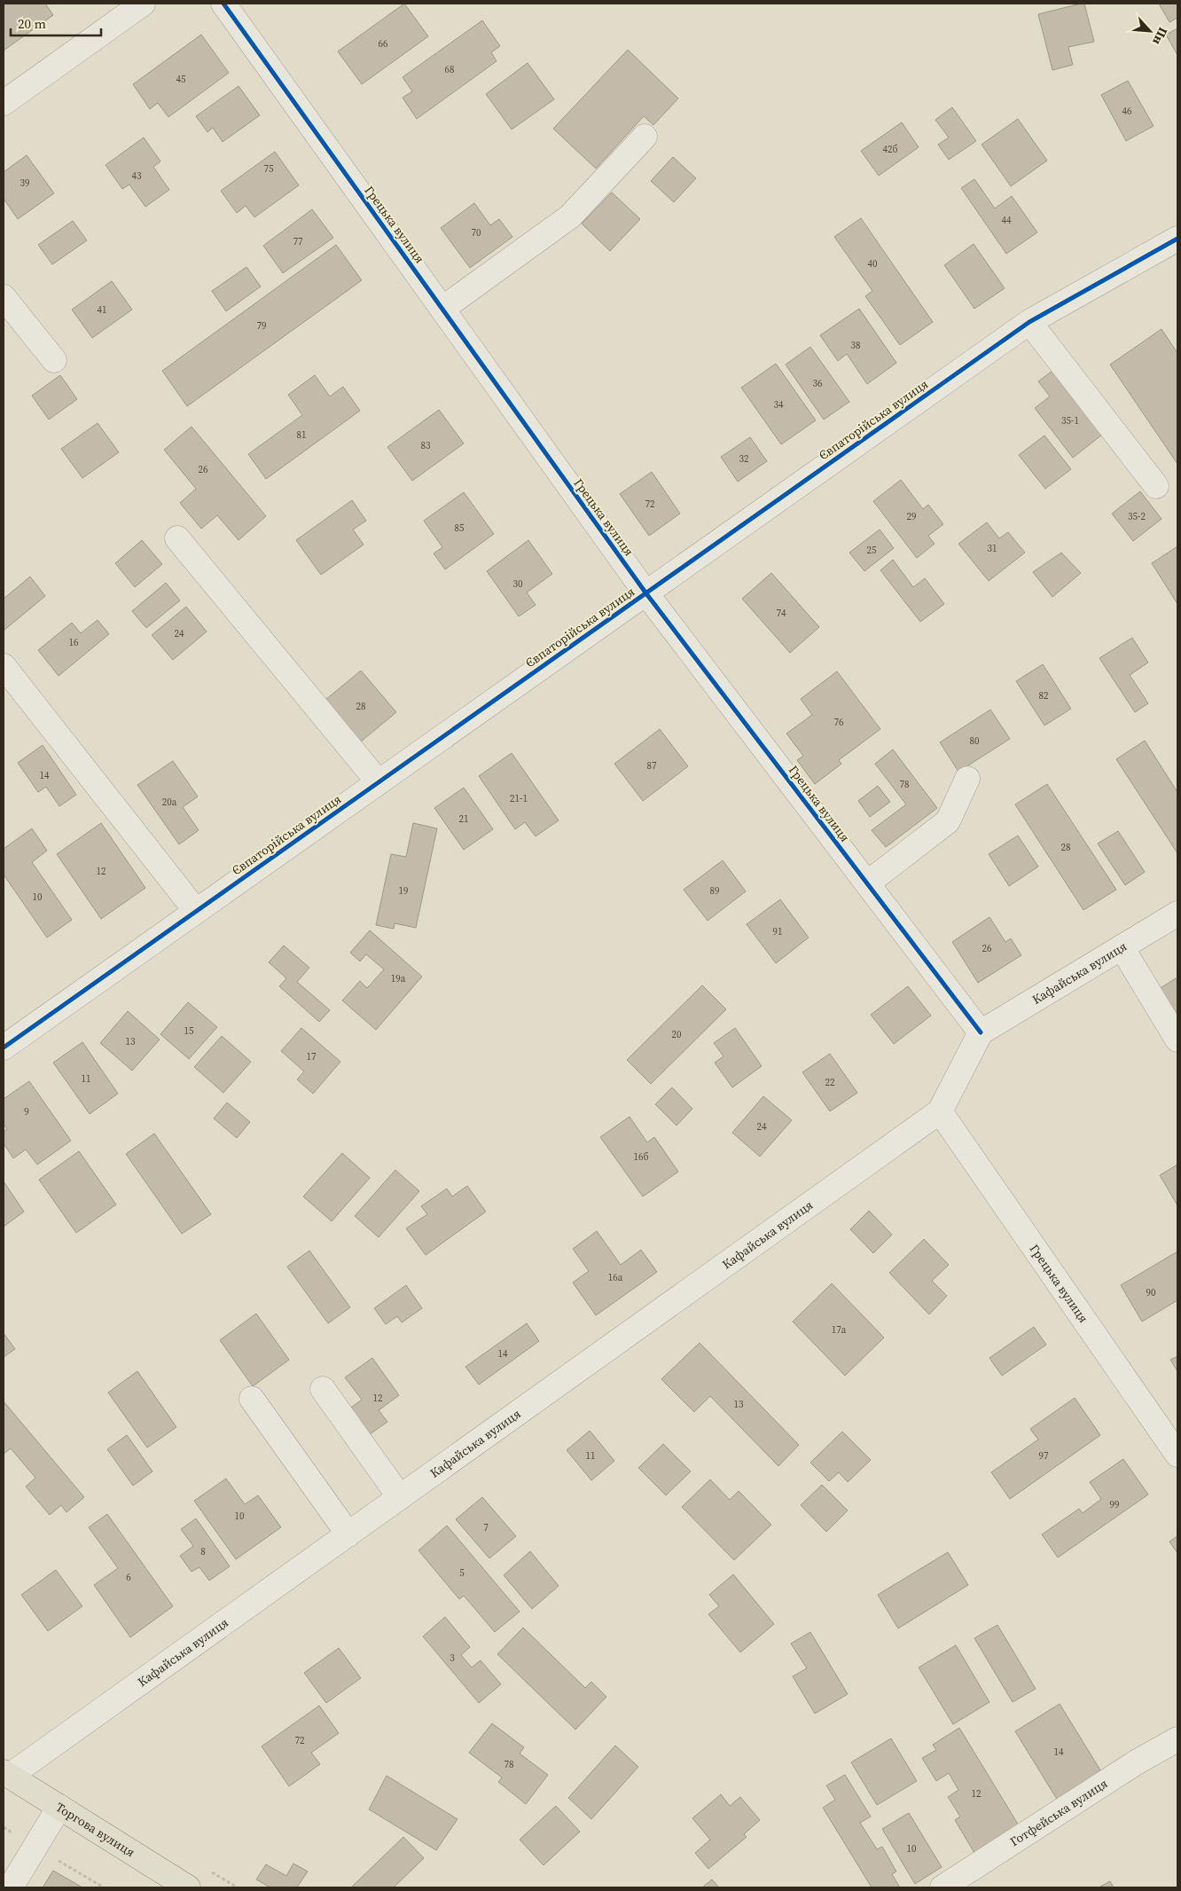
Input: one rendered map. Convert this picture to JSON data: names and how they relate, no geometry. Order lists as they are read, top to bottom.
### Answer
{
  "streets": {
    "main road": ["Торгова вулиця"],
    "street": [
      "Грецька вулиця",
      "Євпаторійська вулиця",
      "Кафайська вулиця",
      "Готфейська вулиця"
    ]
  },
  "crossings": [
    ["Грецька вулиця", "Євпаторійська вулиця"],
    ["Грецька вулиця", "Кафайська вулиця"],
    ["Кафайська вулиця", "Торгова вулиця"]
  ],
  "house_numbers": [
    "66",
    "68",
    "45",
    "46",
    "42б",
    "75",
    "43",
    "39",
    "44",
    "70",
    "77",
    "40",
    "41",
    "79",
    "38",
    "36",
    "34",
    "35-1",
    "81",
    "83",
    "32",
    "26",
    "72",
    "29",
    "35-2",
    "85",
    "31",
    "25",
    "30",
    "74",
    "24",
    "16",
    "82",
    "28",
    "76",
    "80",
    "87",
    "14",
    "78",
    "21-1",
    "20а",
    "21",
    "28",
    "12",
    "19",
    "89",
    "10",
    "91",
    "26",
    "19а",
    "15",
    "20",
    "13",
    "17",
    "11",
    "22",
    "9",
    "24",
    "16б",
    "16а",
    "90",
    "17а",
    "14",
    "12",
    "13",
    "11",
    "97",
    "99",
    "10",
    "7",
    "8",
    "5",
    "6",
    "3",
    "72",
    "14",
    "78",
    "12",
    "10"
  ],
  "scale_bar": "20 m",
  "north": "bottom right"
}
